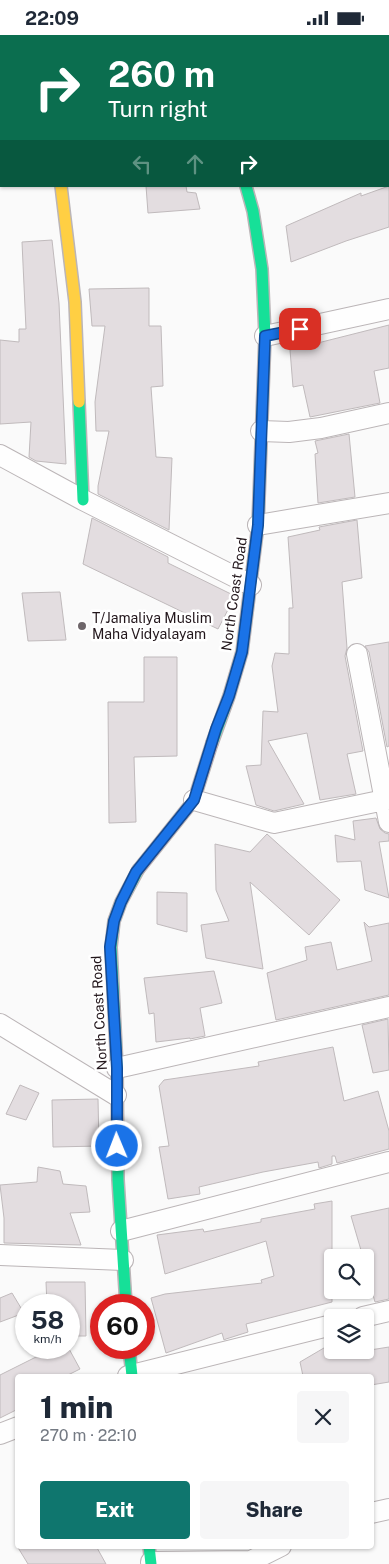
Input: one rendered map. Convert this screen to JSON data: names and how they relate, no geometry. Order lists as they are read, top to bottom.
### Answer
{
  "streets": {
    "main road": ["North Coast Road"]
  },
  "places": ["T/Jamaliya Muslim Maha Vidyalayam"],
  "page": {
    "status": "22:09",
    "turn": ["260 m", "Turn right"],
    "speed": "58 km/h",
    "limit": "60",
    "heading": ["1 min", "270 m · 22:10"],
    "buttons": ["Exit", "Share"]
  }
}
